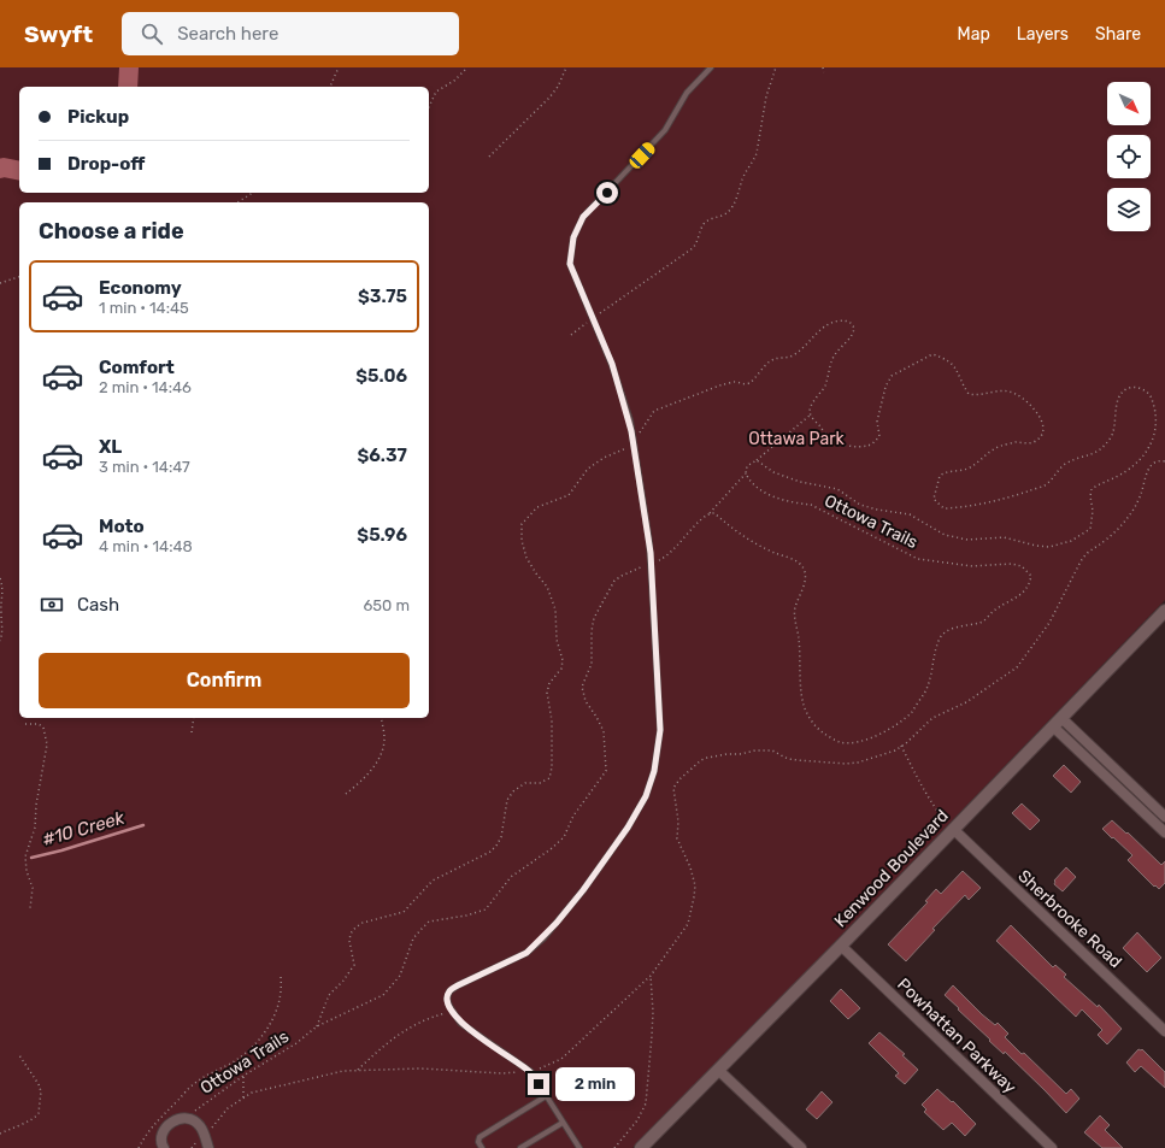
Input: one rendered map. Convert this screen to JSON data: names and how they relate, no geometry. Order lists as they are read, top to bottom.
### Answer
{
  "streets": {
    "street": ["Kenwood Boulevard", "Sherbrooke Road", "Powhattan Parkway"],
    "path": ["Ottowa Trails"]
  },
  "crossings": [
    ["Kenwood Boulevard", "Sherbrooke Road"],
    ["Kenwood Boulevard", "Powhattan Parkway"]
  ],
  "water": ["#10 Creek"],
  "parks": ["Ottawa Park"],
  "north": "bottom right",
  "page": {
    "header": "Swyft",
    "search": "Search here",
    "nav": ["Map", "Layers", "Share"],
    "banner": ["Pickup", "Drop-off"],
    "heading": "Choose a ride",
    "list": [
      {
        "name": "Economy",
        "note": "1 min · 14:45",
        "value": "$3.75"
      },
      {
        "name": "Comfort",
        "note": "2 min · 14:46",
        "value": "$5.06"
      },
      {
        "name": "XL",
        "note": "3 min · 14:47",
        "value": "$6.37"
      },
      {
        "name": "Moto",
        "note": "4 min · 14:48",
        "value": "$5.96"
      }
    ],
    "pay": ["Cash", "650 m"],
    "buttons": "Confirm",
    "bubble": "2 min"
  }
}
